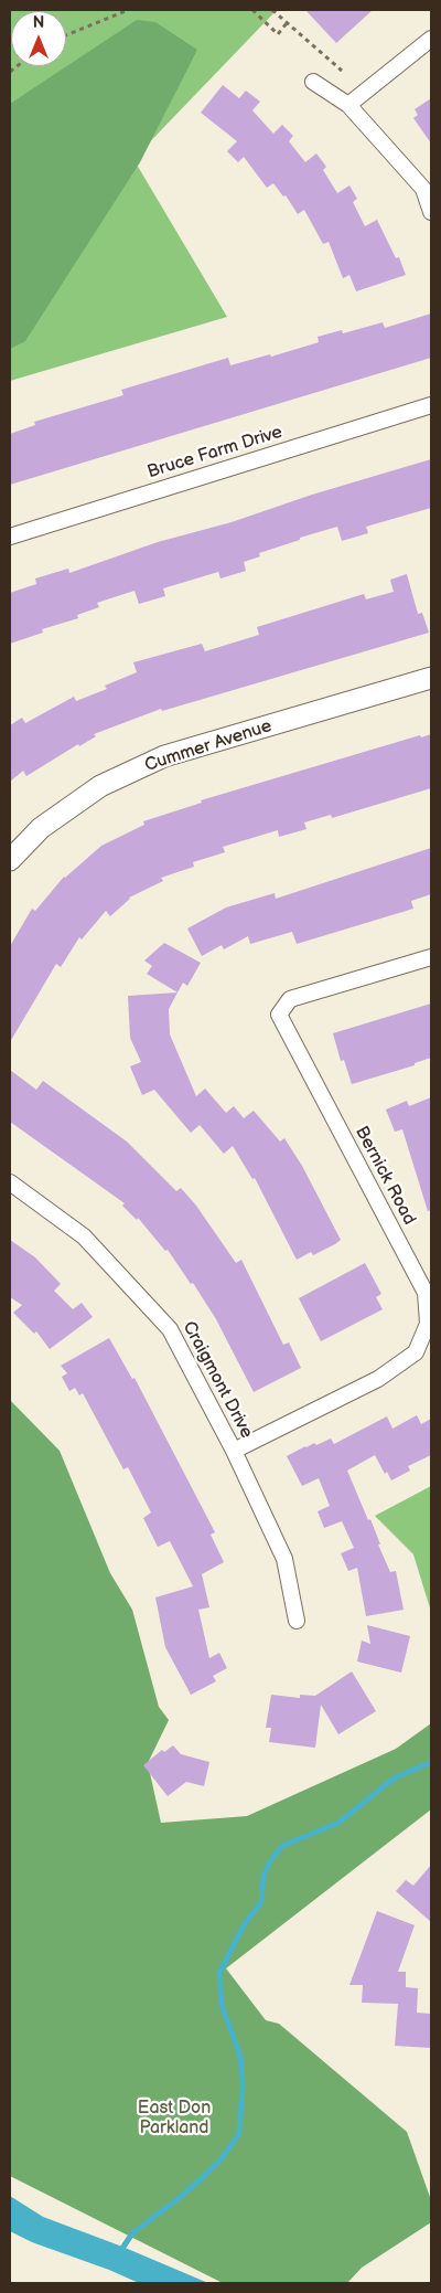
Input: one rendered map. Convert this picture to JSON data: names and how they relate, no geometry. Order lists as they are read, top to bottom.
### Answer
{
  "streets": {
    "street": [
      "Bruce Farm Drive",
      "Cummer Avenue",
      "Bernick Road",
      "Craigmont Drive"
    ]
  },
  "crossings": [
    ["Bernick Road", "Craigmont Drive"]
  ],
  "parks": ["East Don Parkland"],
  "north": "top"
}
